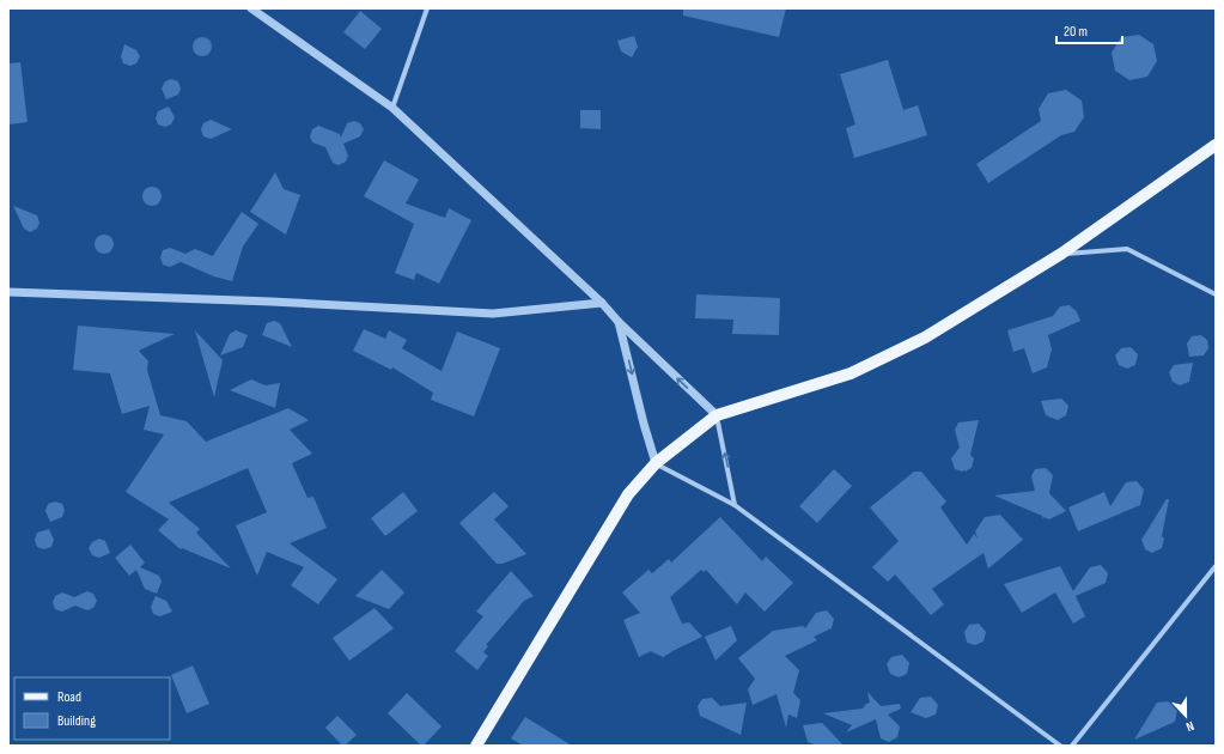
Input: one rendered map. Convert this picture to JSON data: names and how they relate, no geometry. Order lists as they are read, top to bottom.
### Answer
{
  "legend": ["Road", "Building"],
  "scale_bar": "20 m",
  "north": "bottom"
}
